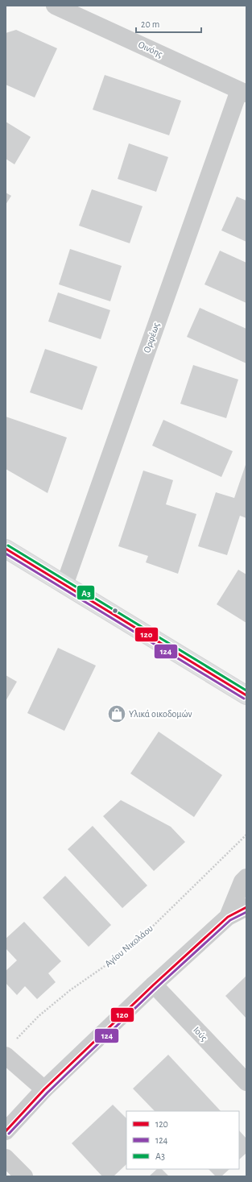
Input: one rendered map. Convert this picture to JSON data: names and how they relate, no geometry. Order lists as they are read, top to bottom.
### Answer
{
  "streets": {
    "street": ["Οινόης", "Ορφέως", "Ιούς"],
    "path": ["Αγίου Νικολάου"]
  },
  "crossings": [
    ["Οινόης", "Ορφέως"]
  ],
  "places": {
    "shop": ["Υλικά οικοδομών"]
  },
  "lines": ["transit line Α3", "transit line 120", "transit line 124"],
  "legend": ["120", "124", "Α3"],
  "scale_bar": "20 m"
}
